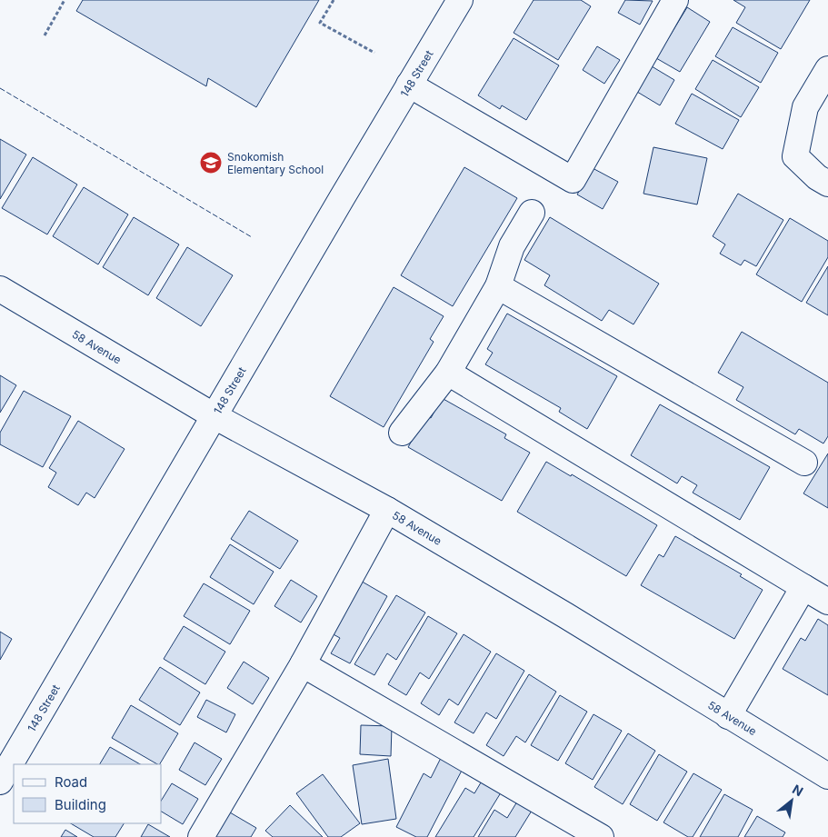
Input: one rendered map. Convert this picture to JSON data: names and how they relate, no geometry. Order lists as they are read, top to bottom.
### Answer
{
  "streets": {
    "street": ["148 Street", "58 Avenue"]
  },
  "crossings": [
    ["148 Street", "58 Avenue"]
  ],
  "places": {
    "school or university": ["Snokomish Elementary School"]
  },
  "legend": ["Road", "Building"],
  "north": "top right"
}
